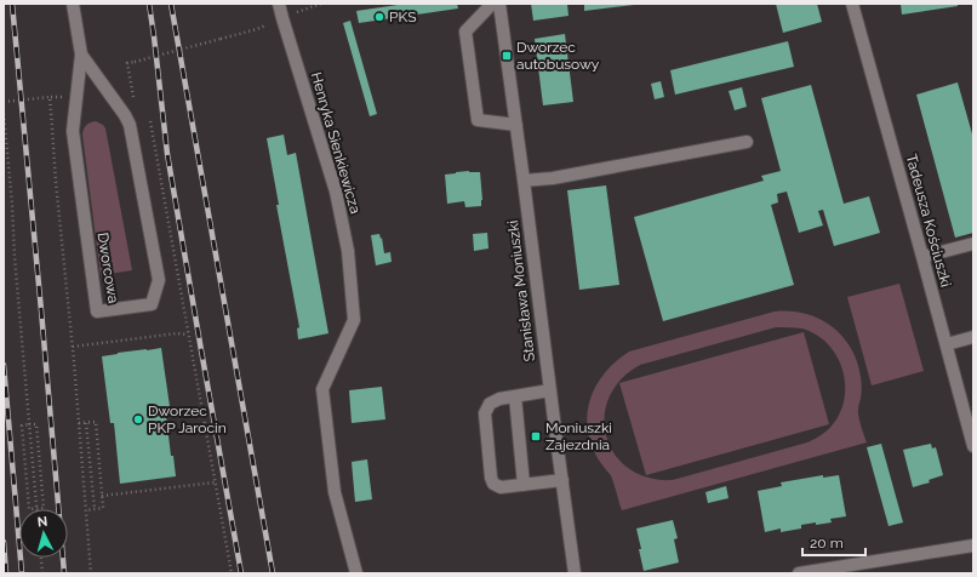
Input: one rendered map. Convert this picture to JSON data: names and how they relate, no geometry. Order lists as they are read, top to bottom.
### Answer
{
  "streets": {
    "street": [
      "Henryka Sienkiewicza",
      "Tadeusza Kościuszki",
      "Dworcowa",
      "Stanisława Moniuszki"
    ]
  },
  "places": {
    "other": ["PKS", "Dworzec PKP Jarocin"],
    "transit": ["Dworzec autobusowy", "Moniuszki Zajezdnia"]
  },
  "scale_bar": "20 m",
  "north": "top"
}
